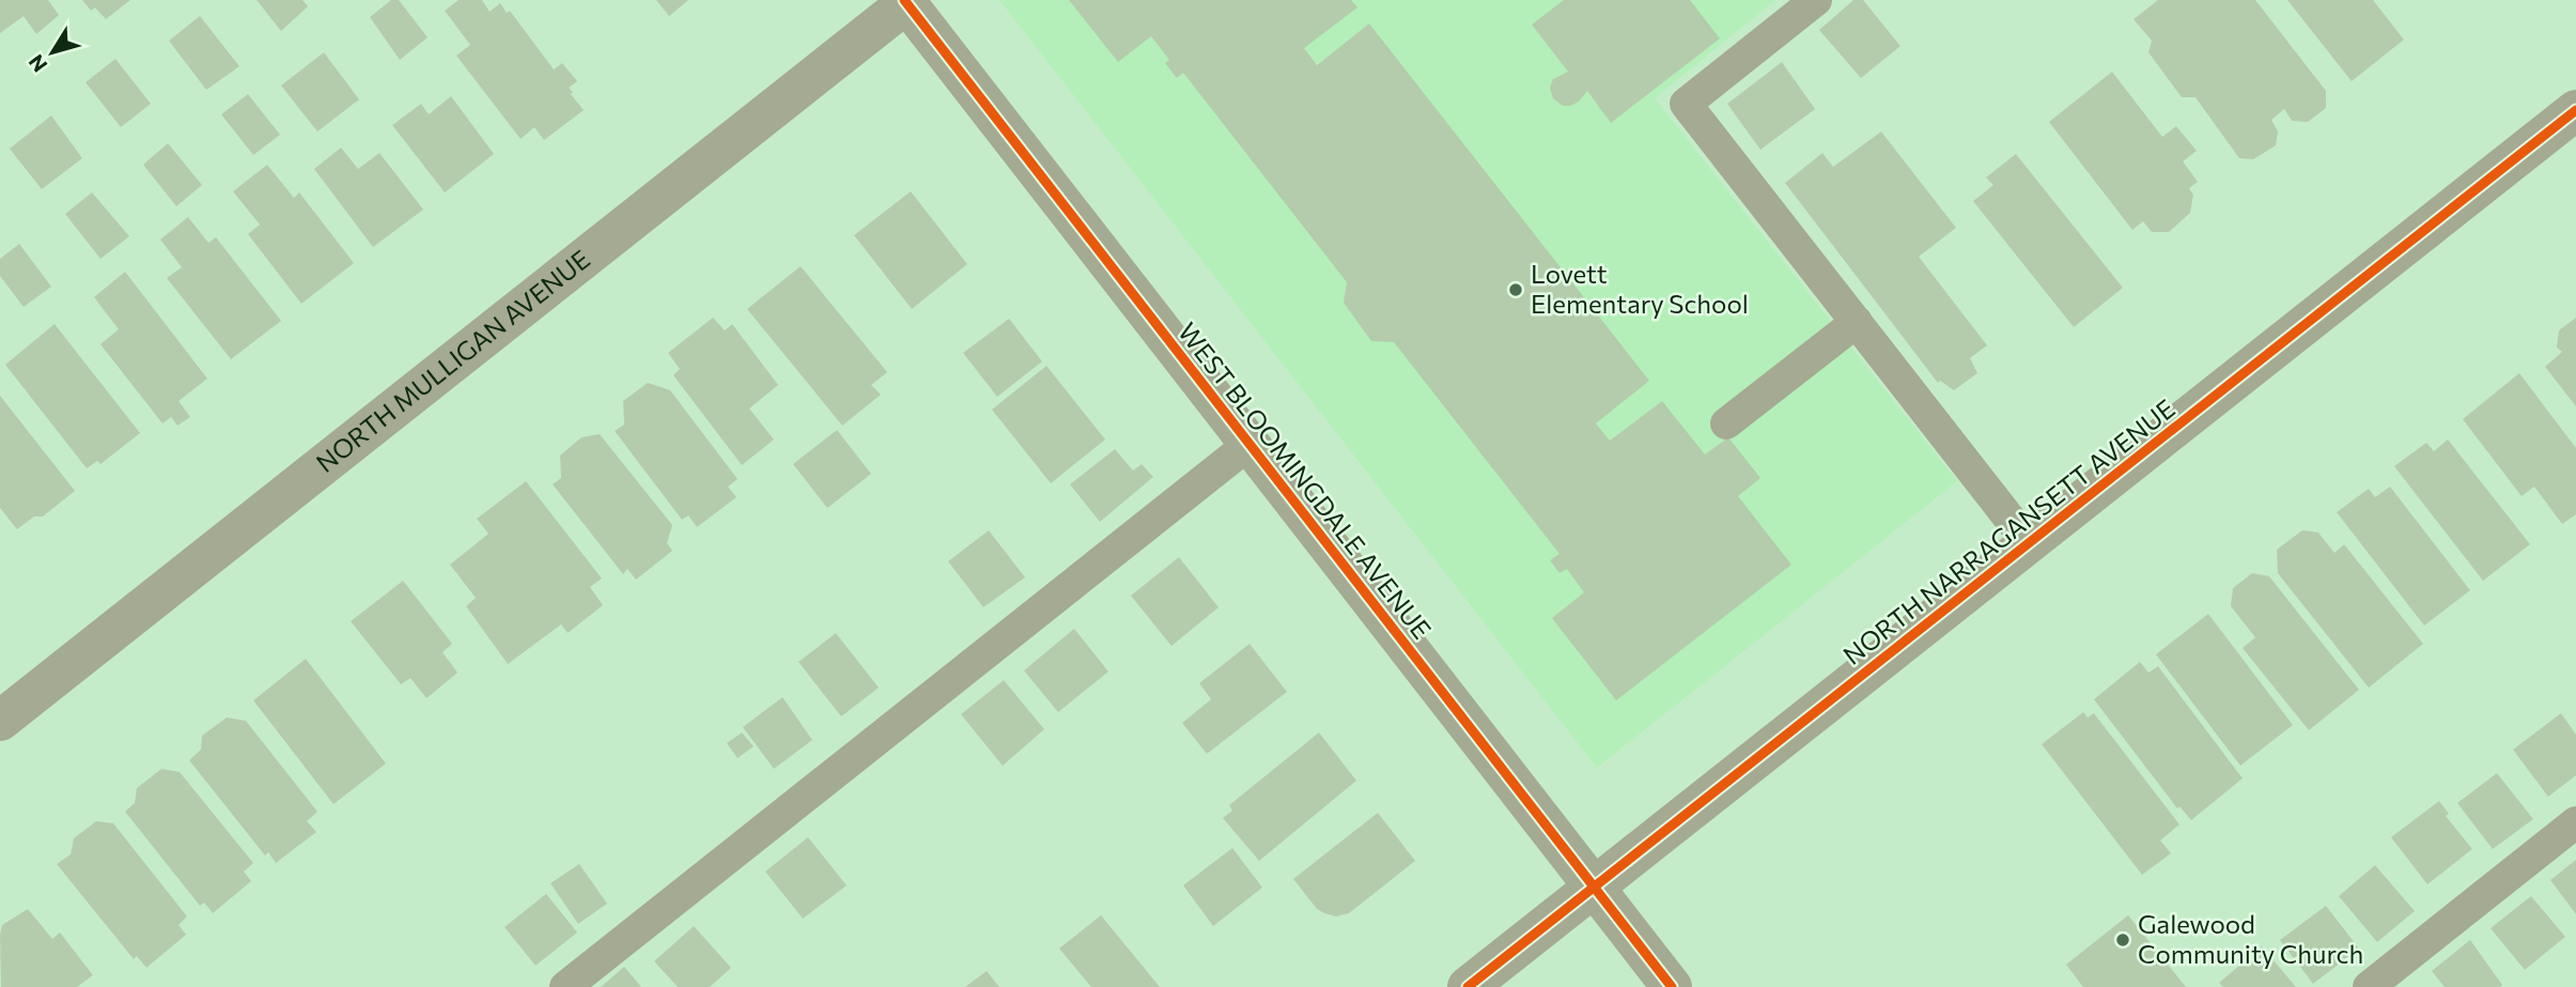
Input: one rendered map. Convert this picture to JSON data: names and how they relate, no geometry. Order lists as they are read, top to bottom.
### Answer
{
  "streets": {
    "street": ["NORTH MULLIGAN AVENUE", "WEST BLOOMINGDALE AVENUE", "NORTH NARRAGANSETT AVENUE"]
  },
  "crossings": [
    ["NORTH MULLIGAN AVENUE", "WEST BLOOMINGDALE AVENUE"],
    ["WEST BLOOMINGDALE AVENUE", "NORTH NARRAGANSETT AVENUE"]
  ],
  "places": ["Lovett Elementary School", "Galewood Community Church"],
  "north": "bottom left"
}
